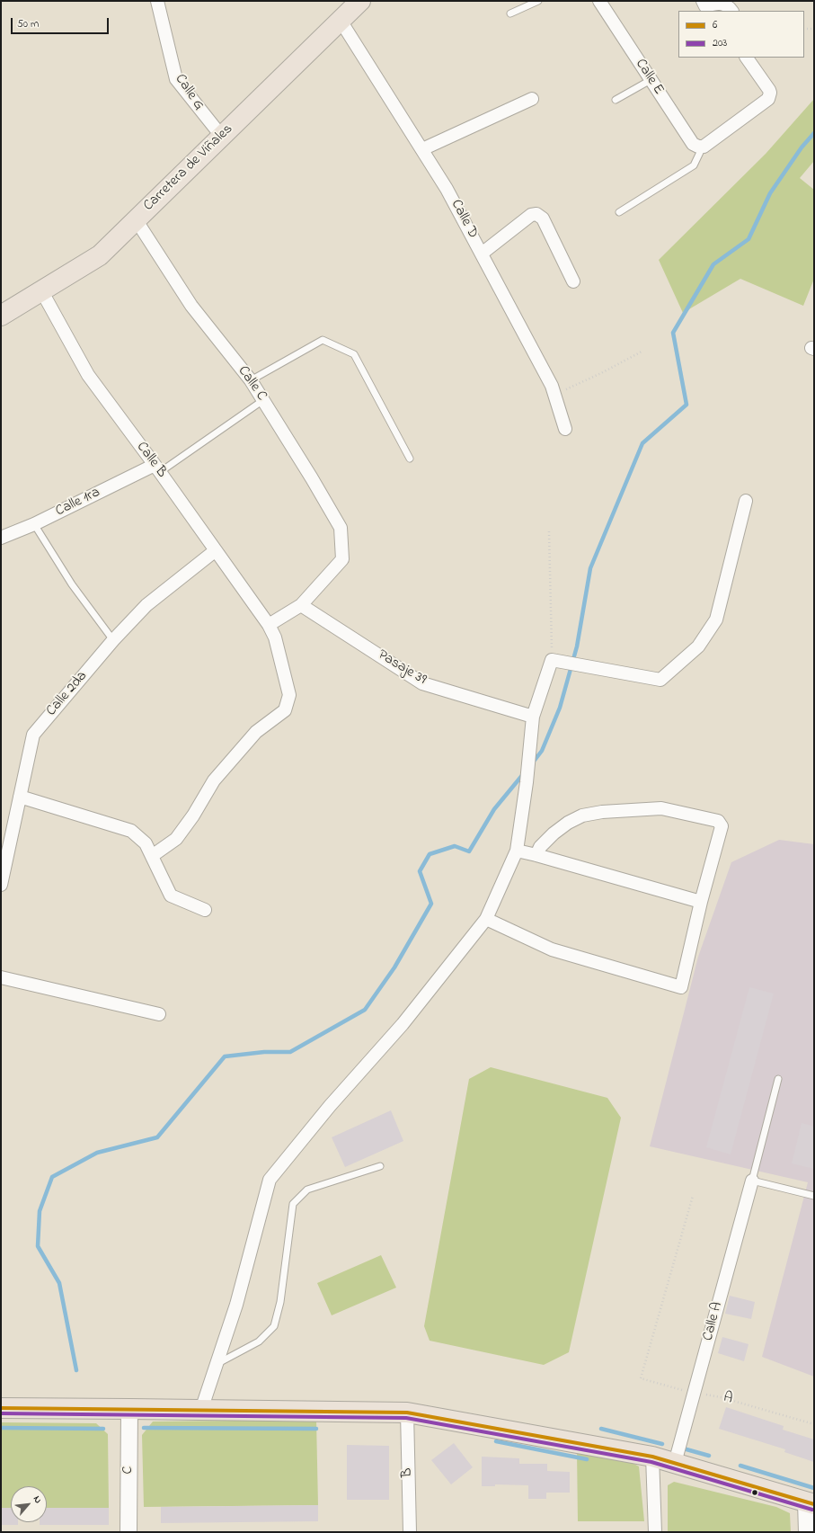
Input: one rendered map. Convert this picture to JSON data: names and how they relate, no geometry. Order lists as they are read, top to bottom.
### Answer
{
  "streets": {
    "main road": ["Carretera de Viñales"],
    "street": [
      "Calle E",
      "Calle G",
      "Calle D",
      "Calle C",
      "Calle B",
      "Calle 1ra",
      "Pasaje 39",
      "Calle 2da",
      "Calle A",
      "C",
      "B"
    ],
    "path": ["A"]
  },
  "crossings": [
    ["Calle G", "Carretera de Viñales"],
    ["Carretera de Viñales", "Calle D"],
    ["Carretera de Viñales", "Calle C"],
    ["Carretera de Viñales", "Calle B"],
    ["Calle C", "Pasaje 39"],
    ["Calle B", "Calle 1ra"],
    ["Calle B", "Calle 2da"],
    ["Calle A", "A"]
  ],
  "lines": ["transit line 6", "transit line 203"],
  "legend": ["6", "203"],
  "scale_bar": "50 m",
  "north": "top right"
}
